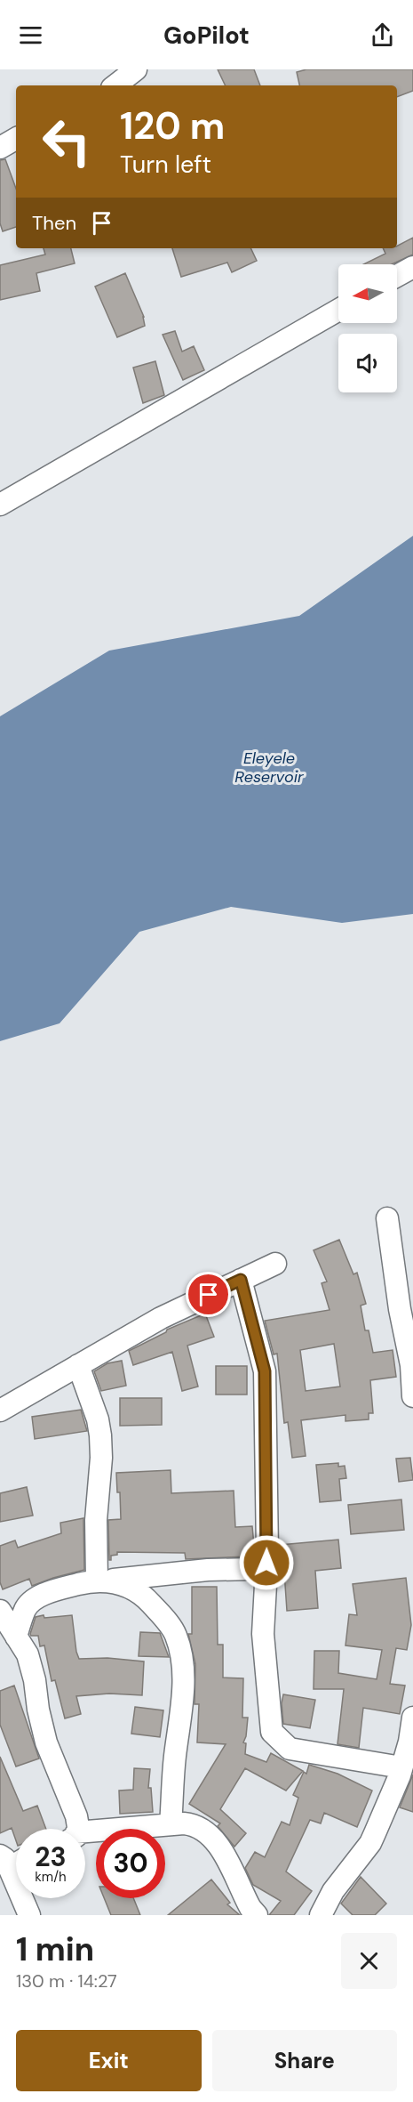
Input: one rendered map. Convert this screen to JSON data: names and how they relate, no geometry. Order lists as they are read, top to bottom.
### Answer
{
  "water": ["Eleyele Reservoir"],
  "north": "left",
  "page": {
    "header": "GoPilot",
    "turn": ["120 m", "Turn left"],
    "then": "Then",
    "speed": "23 km/h",
    "limit": "30",
    "heading": ["1 min", "130 m · 14:27"],
    "buttons": ["Exit", "Share"]
  }
}
